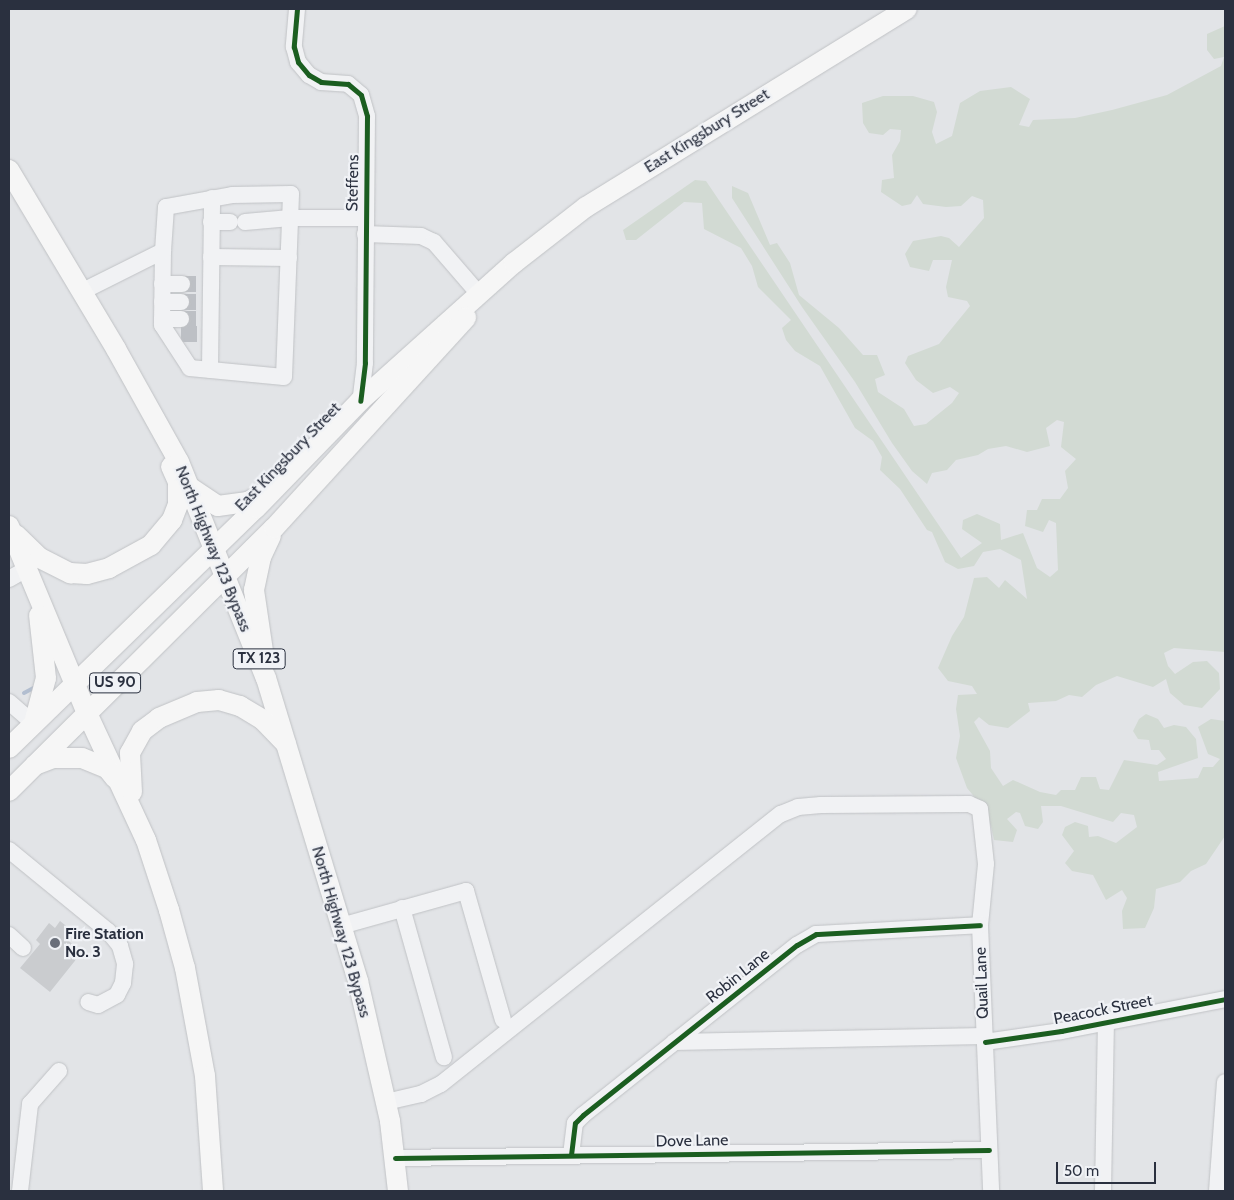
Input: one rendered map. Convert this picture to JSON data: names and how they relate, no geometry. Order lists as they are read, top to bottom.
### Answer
{
  "streets": {
    "main road": [
      "East Kingsbury Street",
      "North Highway 123 Bypass",
      "TX 123",
      "US 90"
    ],
    "street": [
      "Steffens",
      "Robin Lane",
      "Quail Lane",
      "Peacock Street",
      "Dove Lane"
    ]
  },
  "crossings": [
    ["East Kingsbury Street", "Steffens"],
    ["East Kingsbury Street", "North Highway 123 Bypass"],
    ["North Highway 123 Bypass", "Quail Lane"],
    ["North Highway 123 Bypass", "Dove Lane"],
    ["Robin Lane", "Quail Lane"],
    ["Robin Lane", "Peacock Street"],
    ["Robin Lane", "Dove Lane"],
    ["Quail Lane", "Peacock Street"],
    ["Quail Lane", "Dove Lane"]
  ],
  "places": ["Fire Station No. 3"],
  "scale_bar": "50 m"
}
